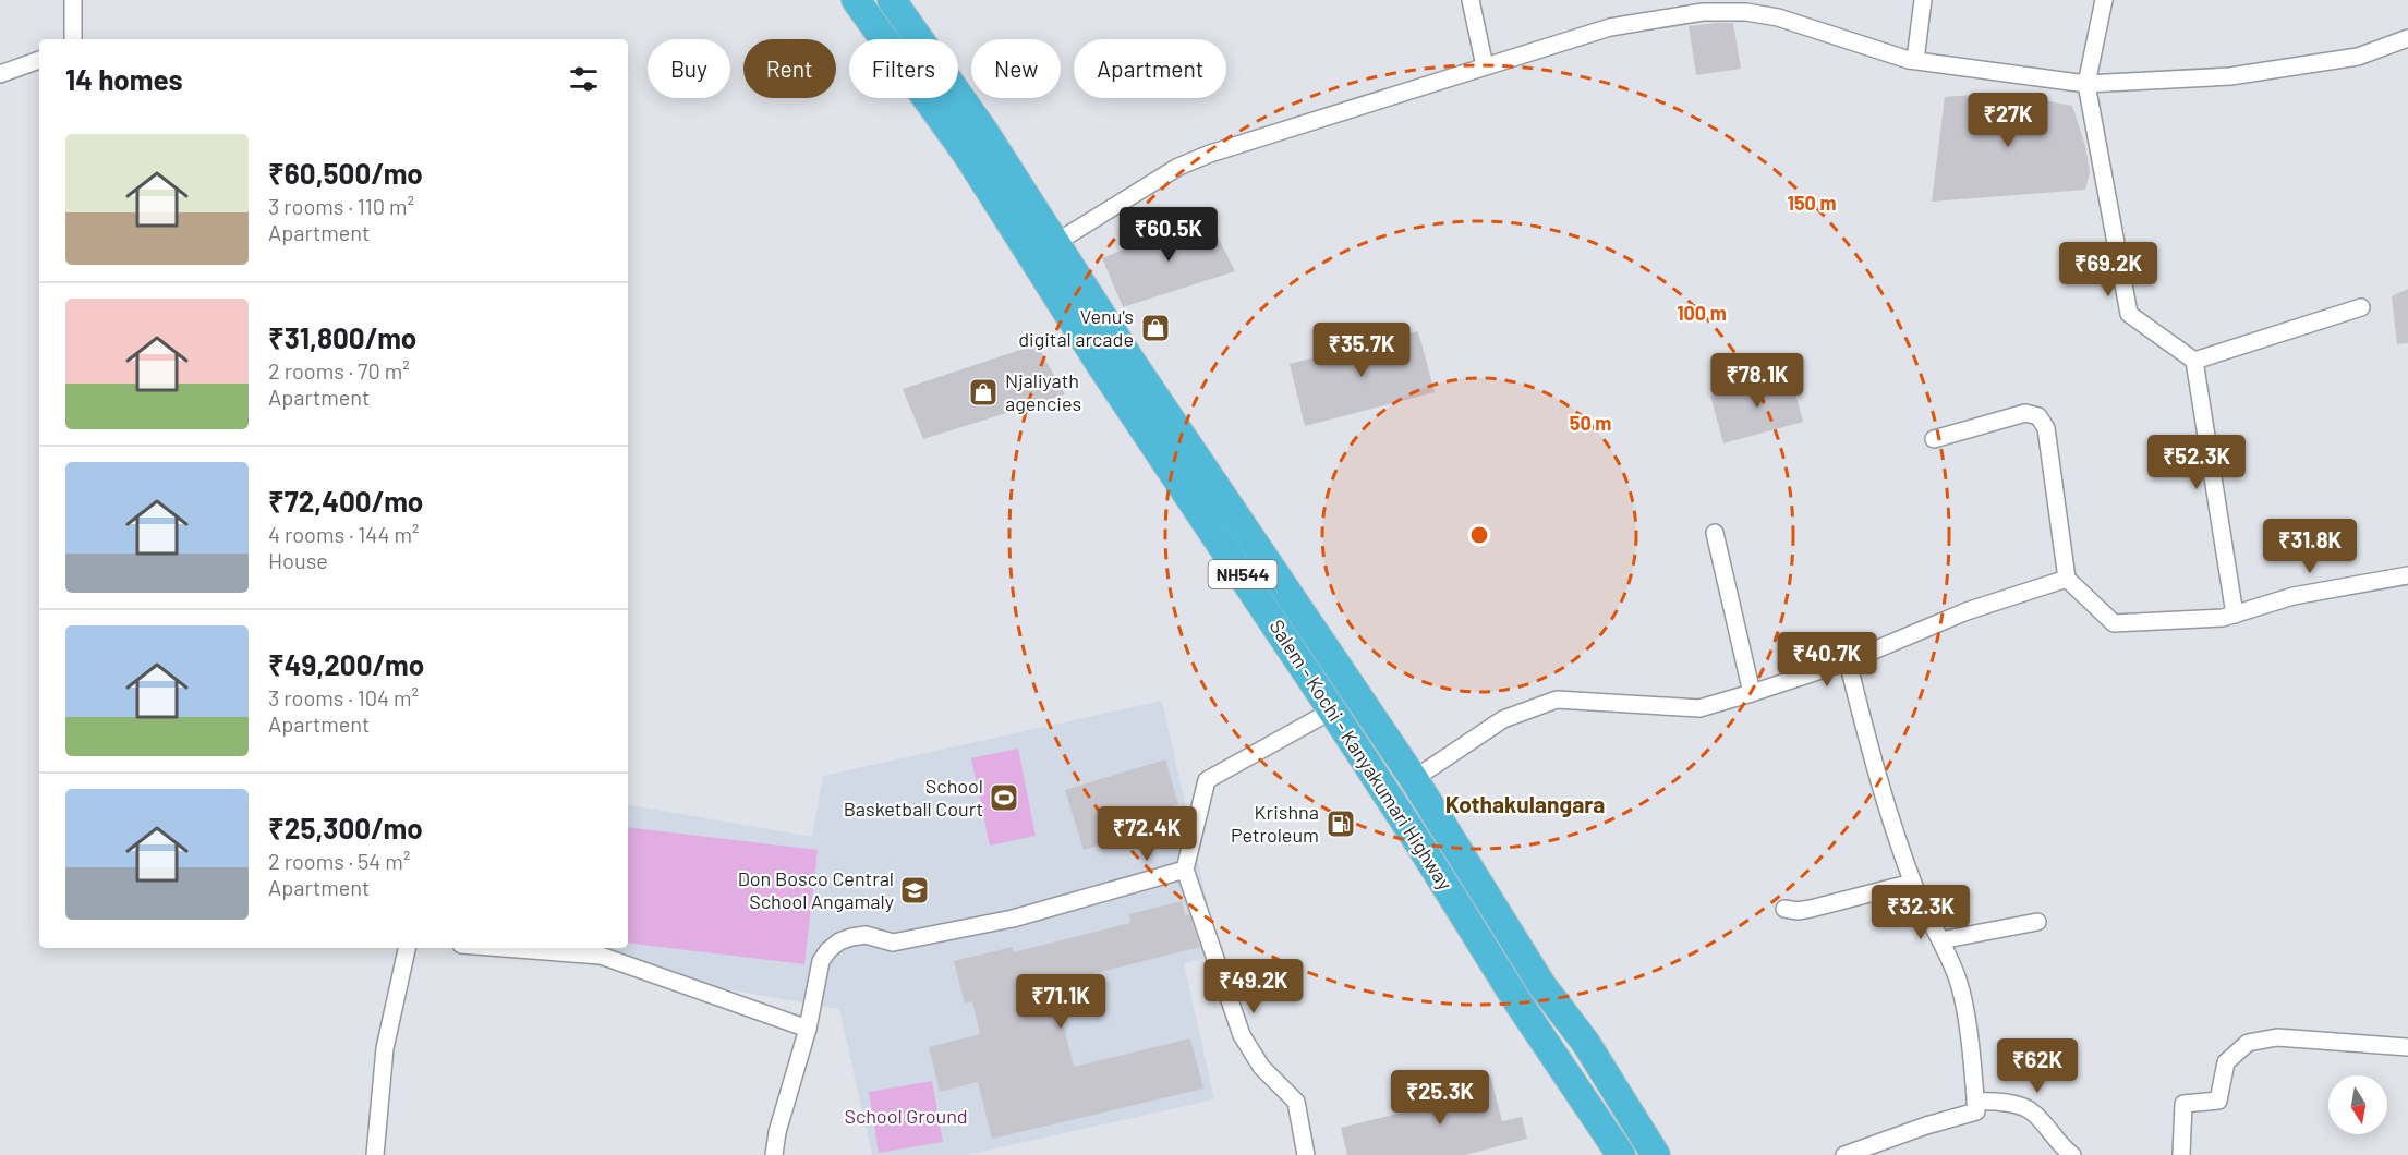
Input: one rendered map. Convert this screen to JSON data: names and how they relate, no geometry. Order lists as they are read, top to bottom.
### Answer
{
  "streets": {
    "highway": ["NH544", "Salem - Kochi - Kanyakumari Highway"]
  },
  "districts": ["Kothakulangara"],
  "parks": ["School Ground"],
  "places": {
    "shop": ["Venu's digital arcade", "Njaliyath agencies"],
    "sports": ["School Basketball Court"],
    "fuel station": ["Krishna Petroleum"],
    "school or university": ["Don Bosco Central School Angamaly"]
  },
  "north": "bottom",
  "page": {
    "chip": [
      "Buy",
      "Rent",
      "Filters",
      "New",
      "Apartment"
    ],
    "heading": "14 homes",
    "price": [
      "₹27K",
      "₹60.5K",
      "₹69.2K",
      "₹35.7K",
      "₹78.1K",
      "₹52.3K",
      "₹31.8K",
      "₹40.7K",
      "₹72.4K",
      "₹32.3K",
      "₹49.2K",
      "₹71.1K",
      "₹62K",
      "₹25.3K"
    ],
    "list": [
      {
        "name": "₹60,500/mo",
        "note": "3 rooms · 110 m² · Apartment"
      },
      {
        "name": "₹31,800/mo",
        "note": "2 rooms · 70 m² · Apartment"
      },
      {
        "name": "₹72,400/mo",
        "note": "4 rooms · 144 m² · House"
      },
      {
        "name": "₹49,200/mo",
        "note": "3 rooms · 104 m² · Apartment"
      },
      {
        "name": "₹25,300/mo",
        "note": "2 rooms · 54 m² · Apartment"
      }
    ]
  },
  "rings": ["150 m", "100 m", "50 m"]
}
